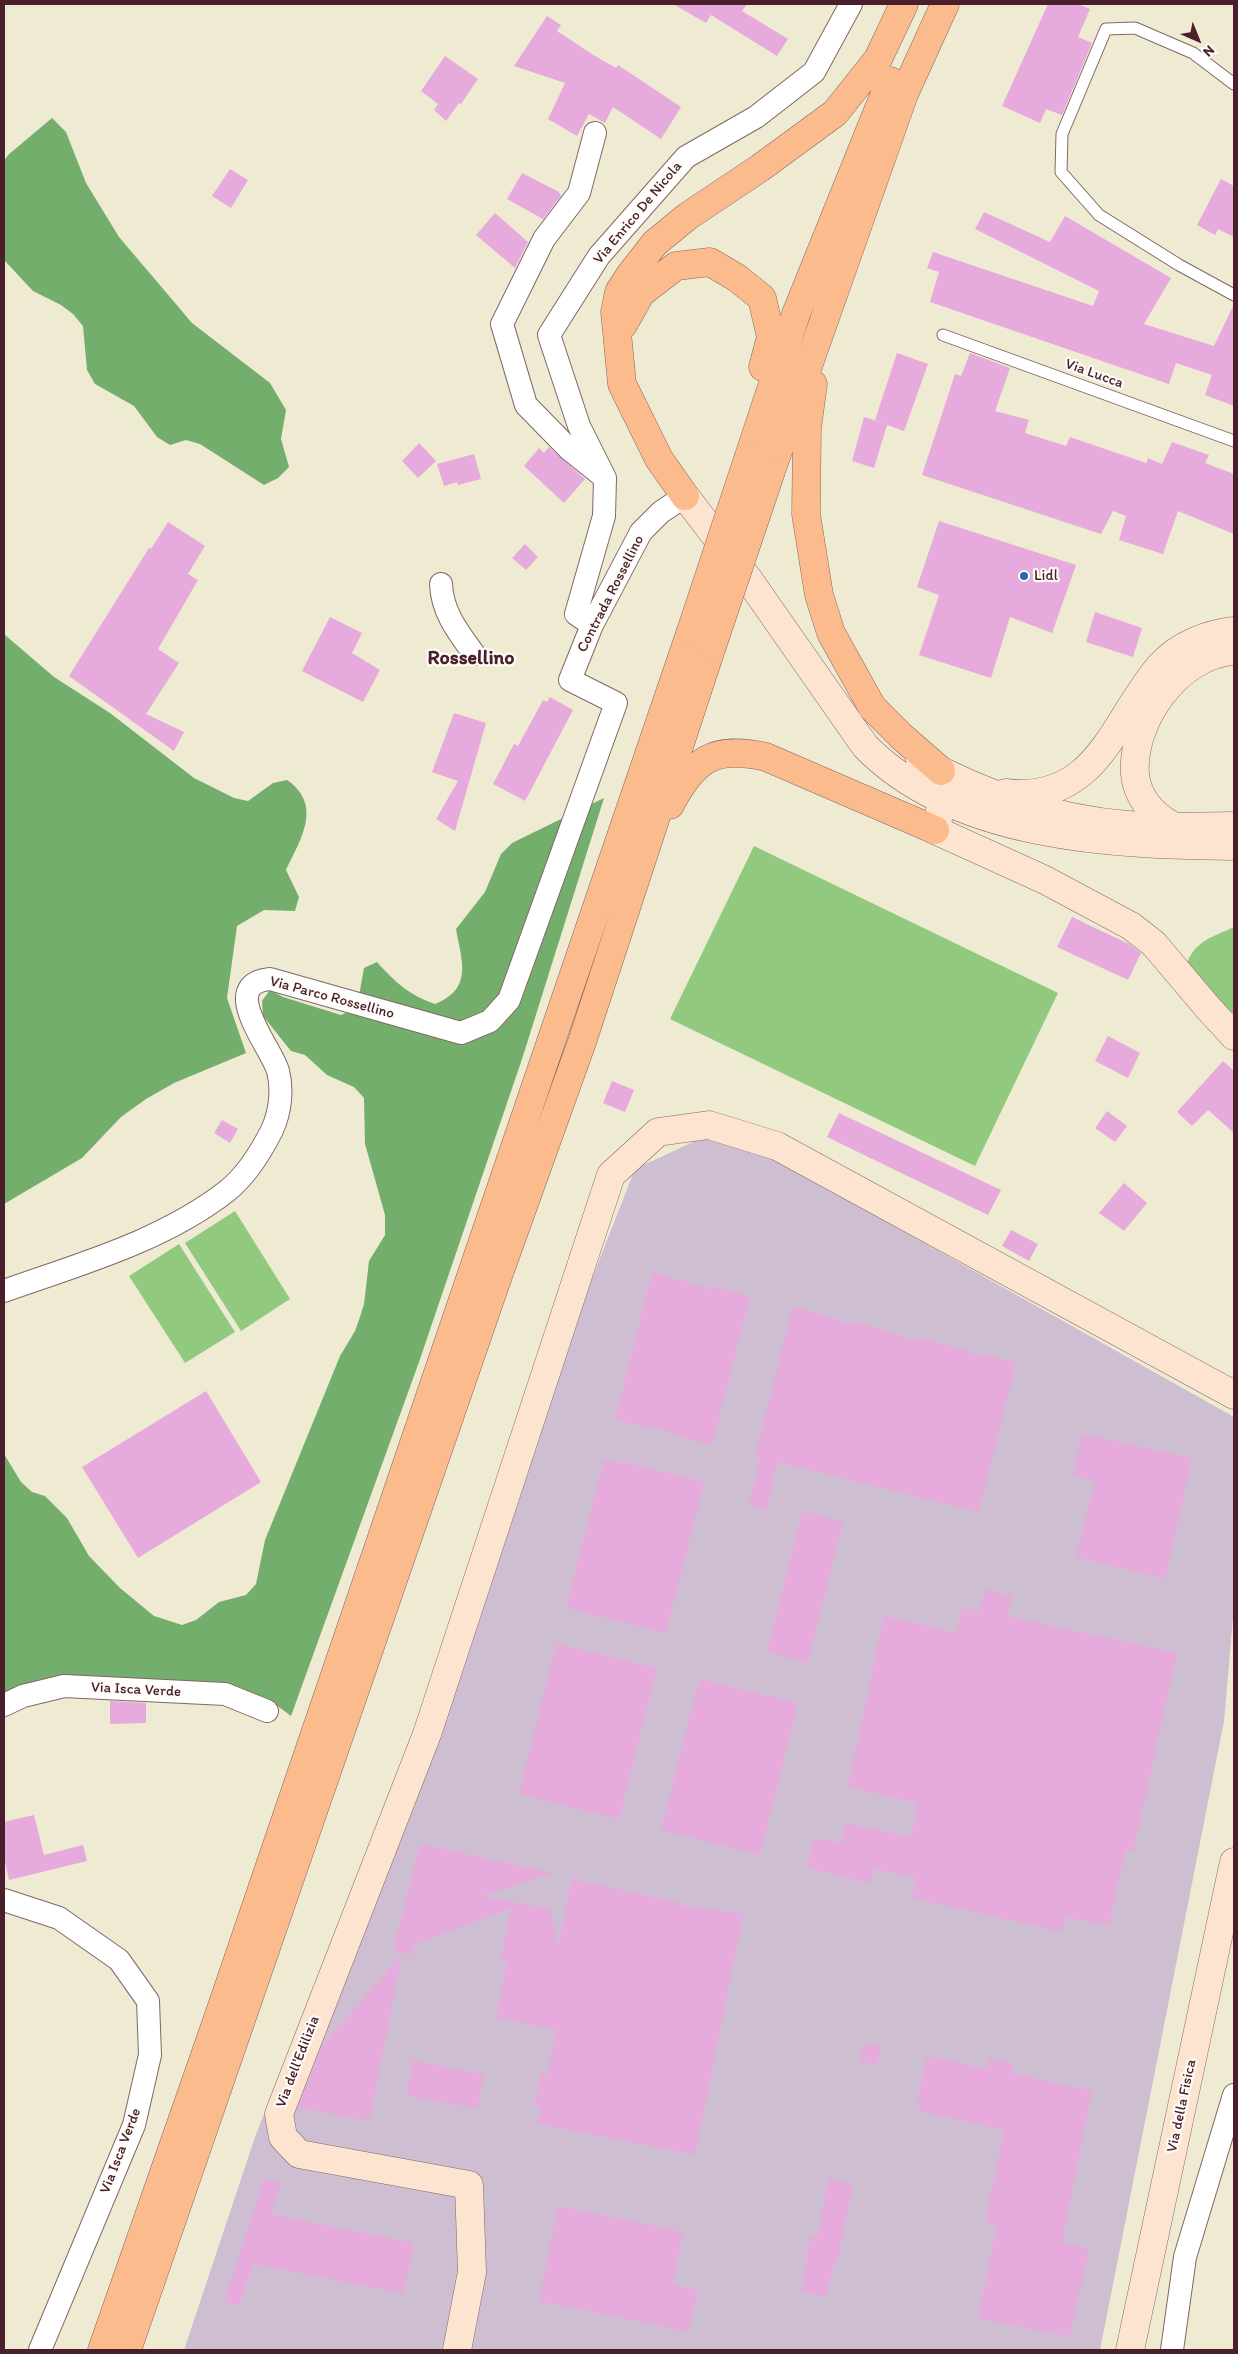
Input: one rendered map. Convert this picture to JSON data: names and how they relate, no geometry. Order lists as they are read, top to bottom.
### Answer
{
  "streets": {
    "street": [
      "Via Enrico De Nicola",
      "Contrada Rossellino",
      "Via Parco Rossellino",
      "Via Isca Verde",
      "Via dell'Edilizia",
      "Via della Fisica"
    ],
    "lane": ["Via Lucca"]
  },
  "crossings": [
    ["Contrada Rossellino", "Via Parco Rossellino"]
  ],
  "districts": ["Rossellino"],
  "places": ["Lidl"],
  "north": "bottom right"
}
